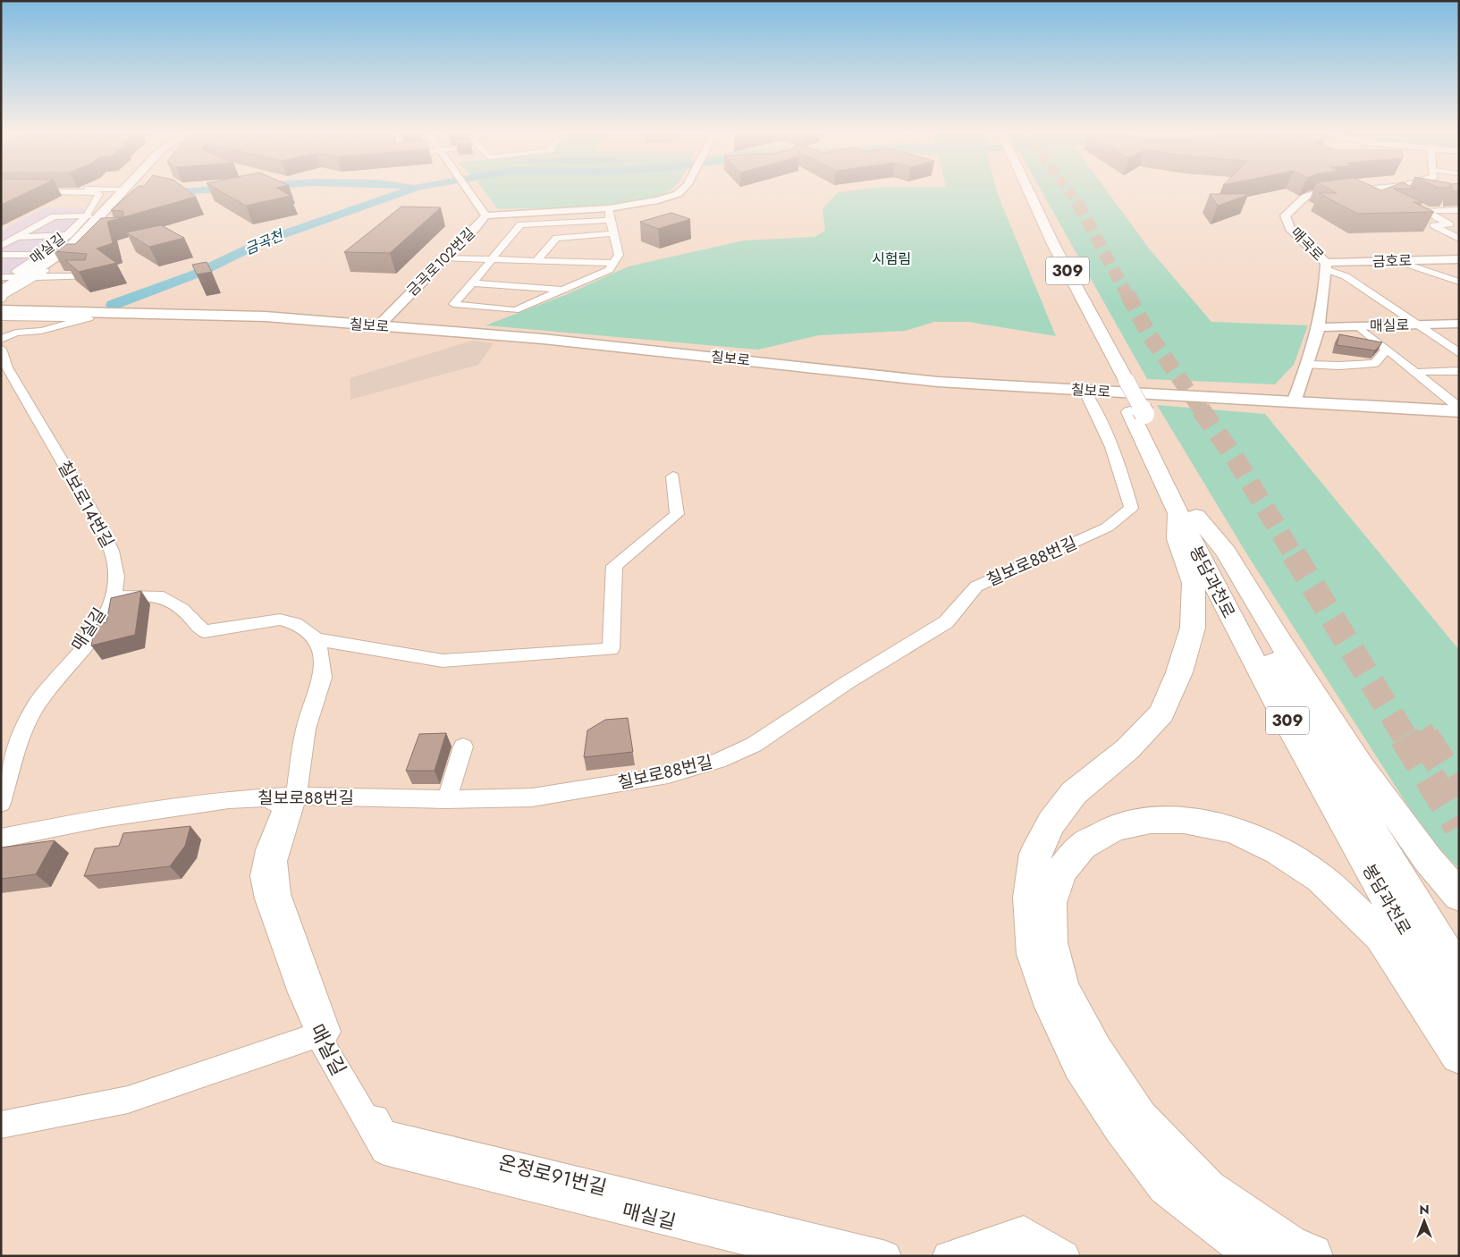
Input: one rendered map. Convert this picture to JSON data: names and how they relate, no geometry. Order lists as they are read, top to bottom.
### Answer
{
  "streets": {
    "highway": ["309", "봉담과천로"],
    "main road": ["칠보로"],
    "street": [
      "매곡로",
      "매실길",
      "금호로",
      "금곡로102번길",
      "매실로",
      "칠보로14번길",
      "칠보로88번길",
      "온정로91번길"
    ]
  },
  "crossings": [
    ["매곡로", "금호로"],
    ["매곡로", "칠보로"],
    ["매곡로", "매실로"],
    ["매실길", "온정로91번길"],
    ["금곡로102번길", "칠보로"],
    ["칠보로", "칠보로88번길"]
  ],
  "water": ["금곡천"],
  "parks": ["시험림"],
  "north": "top"
}
